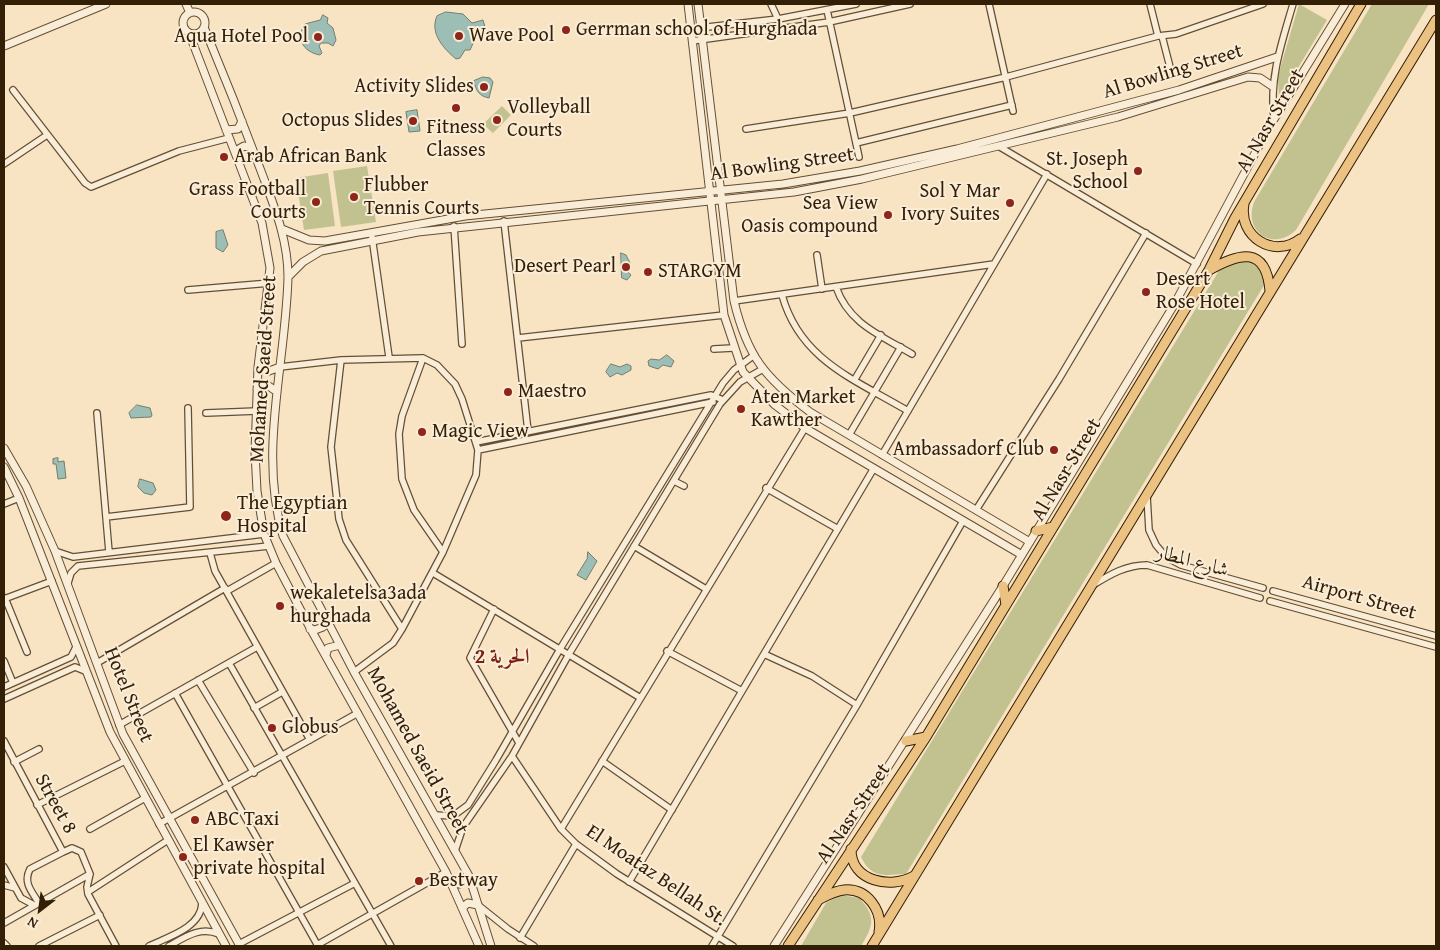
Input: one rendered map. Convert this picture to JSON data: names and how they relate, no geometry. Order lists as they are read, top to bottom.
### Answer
{
  "streets": {
    "main road": ["Al Nasr Street"],
    "street": [
      "Al Bowling Street",
      "Mohamed Saeid Street",
      "شارع المطار",
      "Airport Street",
      "Hotel Street",
      "Street 8",
      "El Moataz Bellah St."
    ]
  },
  "crossings": [
    ["Al Bowling Street", "Mohamed Saeid Street"]
  ],
  "districts": ["الحرية 2"],
  "places": [
    "Gerrman school of Hurghada",
    "Wave Pool",
    "Aqua Hotel Pool",
    "Activity Slides",
    "Fitness Classes",
    "Volleyball Courts",
    "Octopus Slides",
    "Arab African Bank",
    "St. Joseph School",
    "Flubber Tennis Courts",
    "Grass Football Courts",
    "Sol Y Mar Ivory Suites",
    "Sea View Oasis compound",
    "Desert Pearl",
    "STARGYM",
    "Desert Rose Hotel",
    "Maestro",
    "Aten Market Kawther",
    "Magic View",
    "Ambassadorf Club",
    "The Egyptian Hospital",
    "wekaletelsa3ada hurghada",
    "Globus",
    "ABC Taxi",
    "El Kawser private hospital",
    "Bestway"
  ],
  "north": "bottom left"
}
